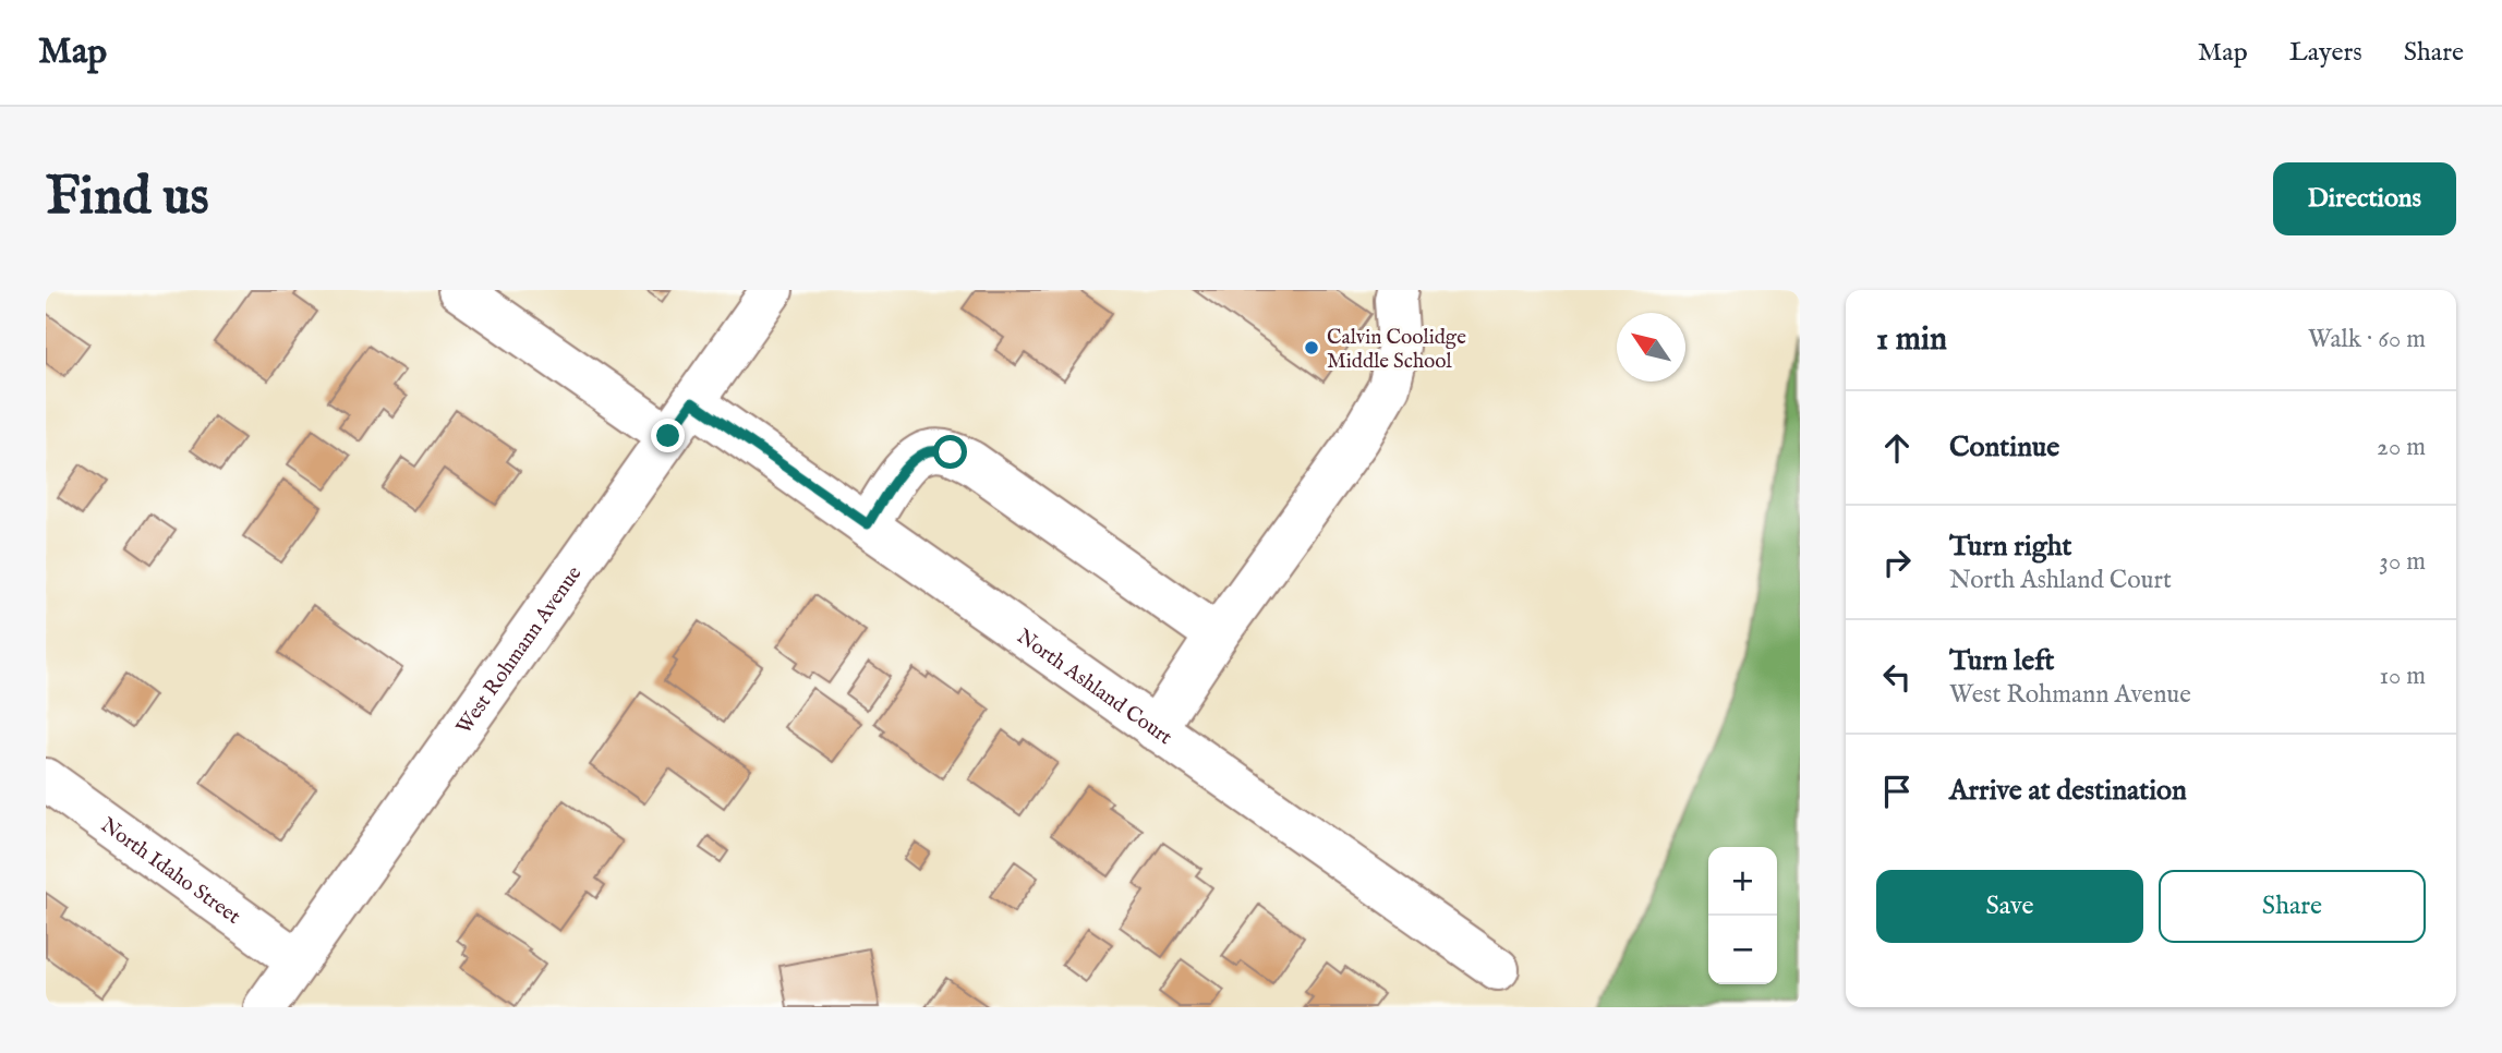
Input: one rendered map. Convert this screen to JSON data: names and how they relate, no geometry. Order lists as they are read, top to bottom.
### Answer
{
  "streets": {
    "street": ["West Rohmann Avenue", "North Ashland Court", "North Idaho Street"]
  },
  "crossings": [
    ["West Rohmann Avenue", "North Ashland Court"],
    ["West Rohmann Avenue", "North Idaho Street"]
  ],
  "places": ["Calvin Coolidge Middle School"],
  "north": "top left",
  "page": {
    "header": "Map",
    "nav": ["Map", "Layers", "Share"],
    "buttons": [
      "Directions",
      ["Save", "Share"]
    ],
    "title": "Find us",
    "heading": ["1 min", "Walk · 60 m"],
    "list": [
      ["Continue", "20 m"],
      ["Turn right", "North Ashland Court", "30 m"],
      ["Turn left", "West Rohmann Avenue", "10 m"],
      "Arrive at destination"
    ],
    "map_buttons": ["+", "−"]
  }
}
